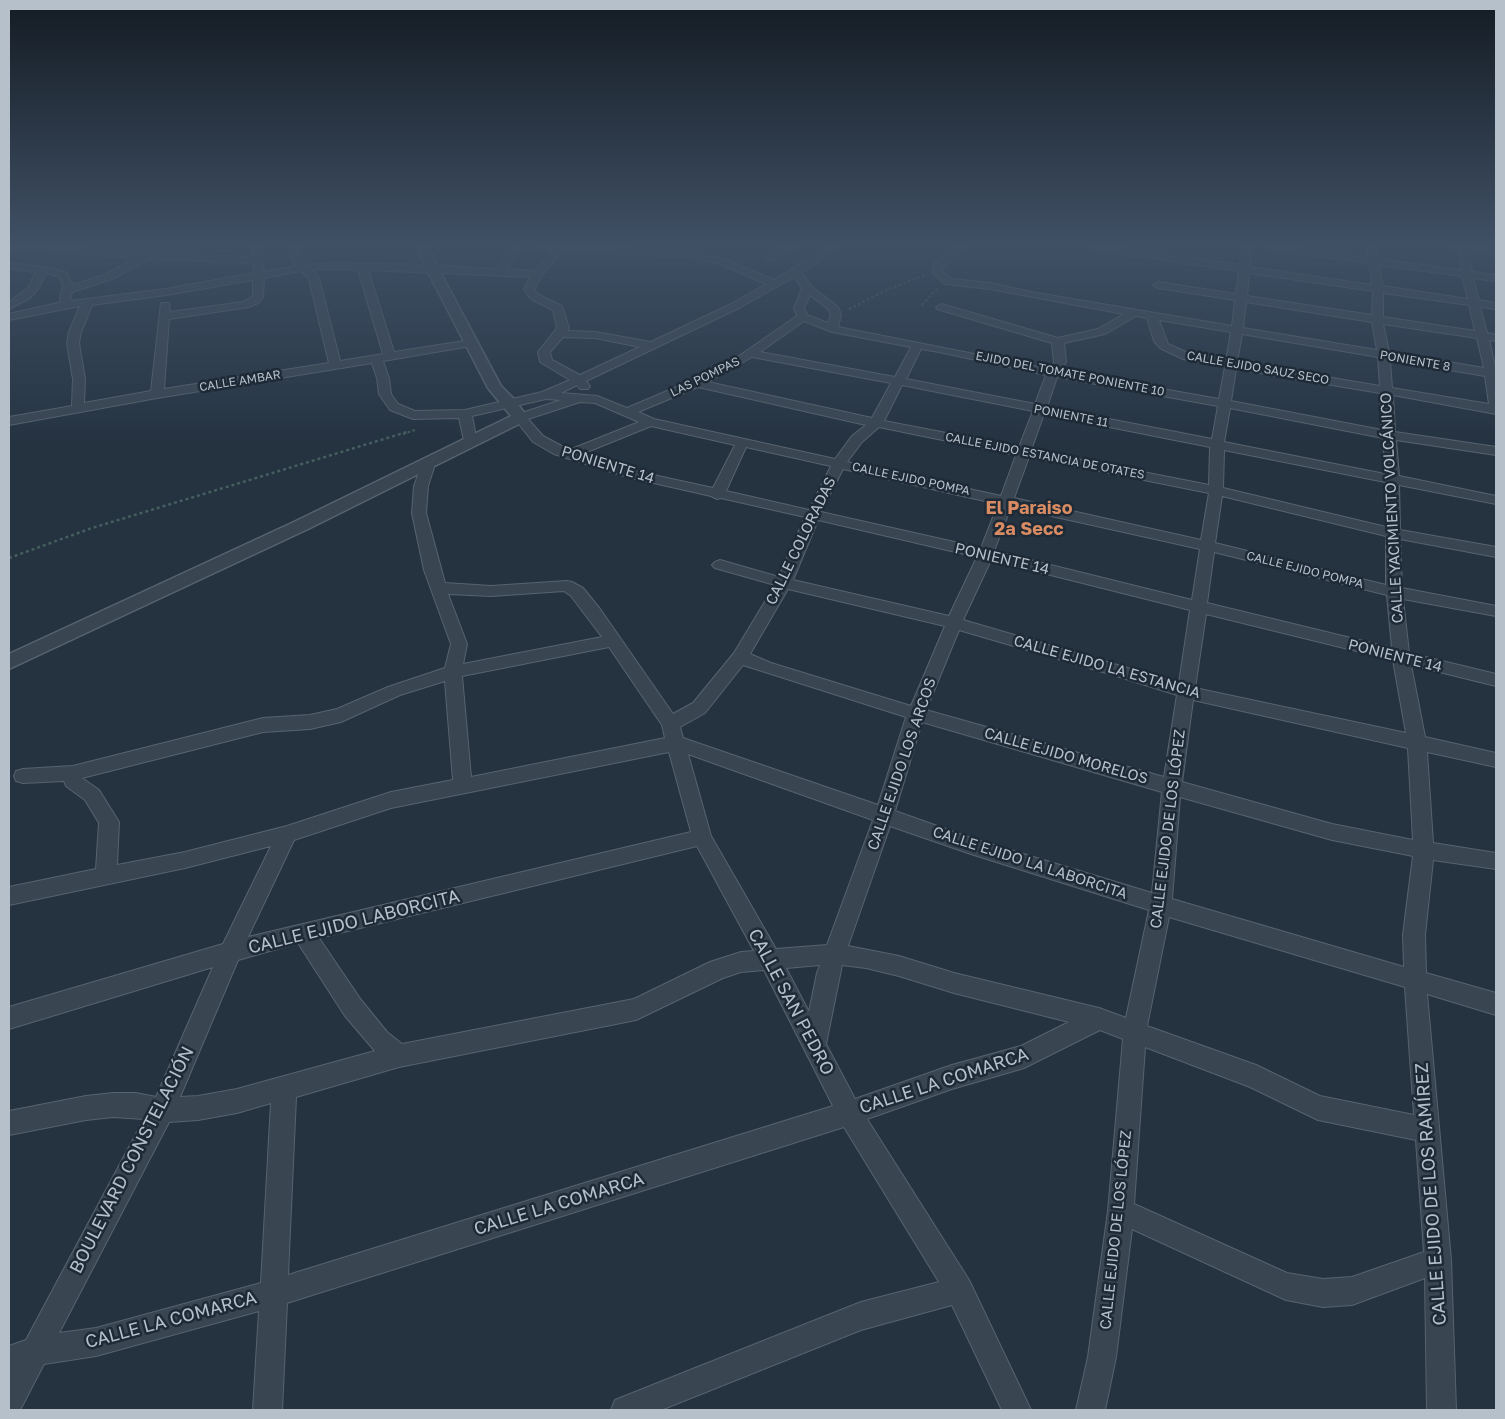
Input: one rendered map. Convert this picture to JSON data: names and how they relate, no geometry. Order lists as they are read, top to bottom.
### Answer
{
  "streets": {
    "street": [
      "PONIENTE 8",
      "CALLE EJIDO SAUZ SECO",
      "EJIDO DEL TOMATE PONIENTE 10",
      "LAS POMPAS",
      "CALLE AMBAR",
      "PONIENTE 11",
      "CALLE EJIDO ESTANCIA DE OTATES",
      "PONIENTE 14",
      "CALLE EJIDO POMPA",
      "CALLE YACIMIENTO VOLCÁNICO",
      "CALLE COLORADAS",
      "CALLE EJIDO LA ESTANCIA",
      "CALLE EJIDO MORELOS",
      "CALLE EJIDO LOS ARCOS",
      "CALLE EJIDO DE LOS LÓPEZ",
      "CALLE EJIDO LA LABORCITA",
      "CALLE EJIDO LABORCITA",
      "CALLE SAN PEDRO",
      "CALLE LA COMARCA",
      "BOULEVARD CONSTELACIÓN",
      "CALLE EJIDO DE LOS RAMÍREZ"
    ]
  },
  "crossings": [
    ["PONIENTE 8", "CALLE EJIDO SAUZ SECO"],
    ["PONIENTE 8", "CALLE YACIMIENTO VOLCÁNICO"],
    ["PONIENTE 8", "CALLE EJIDO DE LOS LÓPEZ"],
    ["CALLE EJIDO SAUZ SECO", "CALLE YACIMIENTO VOLCÁNICO"],
    ["CALLE EJIDO SAUZ SECO", "CALLE EJIDO DE LOS LÓPEZ"],
    ["EJIDO DEL TOMATE PONIENTE 10", "LAS POMPAS"],
    ["EJIDO DEL TOMATE PONIENTE 10", "CALLE YACIMIENTO VOLCÁNICO"],
    ["EJIDO DEL TOMATE PONIENTE 10", "CALLE COLORADAS"],
    ["EJIDO DEL TOMATE PONIENTE 10", "CALLE EJIDO LOS ARCOS"],
    ["EJIDO DEL TOMATE PONIENTE 10", "CALLE EJIDO DE LOS LÓPEZ"],
    ["LAS POMPAS", "PONIENTE 11"],
    ["LAS POMPAS", "CALLE EJIDO ESTANCIA DE OTATES"],
    ["LAS POMPAS", "CALLE EJIDO POMPA"],
    ["PONIENTE 11", "CALLE YACIMIENTO VOLCÁNICO"],
    ["PONIENTE 11", "CALLE COLORADAS"],
    ["PONIENTE 11", "CALLE EJIDO LOS ARCOS"],
    ["PONIENTE 11", "CALLE EJIDO DE LOS LÓPEZ"],
    ["CALLE EJIDO ESTANCIA DE OTATES", "CALLE YACIMIENTO VOLCÁNICO"],
    ["CALLE EJIDO ESTANCIA DE OTATES", "CALLE COLORADAS"],
    ["CALLE EJIDO ESTANCIA DE OTATES", "CALLE EJIDO LOS ARCOS"],
    ["CALLE EJIDO ESTANCIA DE OTATES", "CALLE EJIDO DE LOS LÓPEZ"],
    ["PONIENTE 14", "CALLE YACIMIENTO VOLCÁNICO"],
    ["PONIENTE 14", "CALLE COLORADAS"],
    ["PONIENTE 14", "CALLE EJIDO LOS ARCOS"],
    ["PONIENTE 14", "CALLE EJIDO DE LOS LÓPEZ"],
    ["CALLE EJIDO POMPA", "CALLE YACIMIENTO VOLCÁNICO"],
    ["CALLE EJIDO POMPA", "CALLE COLORADAS"],
    ["CALLE EJIDO POMPA", "CALLE EJIDO LOS ARCOS"],
    ["CALLE EJIDO POMPA", "CALLE EJIDO DE LOS LÓPEZ"],
    ["CALLE YACIMIENTO VOLCÁNICO", "CALLE EJIDO LA ESTANCIA"],
    ["CALLE YACIMIENTO VOLCÁNICO", "CALLE EJIDO MORELOS"],
    ["CALLE YACIMIENTO VOLCÁNICO", "CALLE EJIDO LA LABORCITA"],
    ["CALLE YACIMIENTO VOLCÁNICO", "CALLE EJIDO DE LOS RAMÍREZ"],
    ["CALLE COLORADAS", "CALLE EJIDO LA ESTANCIA"],
    ["CALLE COLORADAS", "CALLE EJIDO MORELOS"],
    ["CALLE COLORADAS", "CALLE EJIDO LA LABORCITA"],
    ["CALLE COLORADAS", "CALLE SAN PEDRO"],
    ["CALLE EJIDO LA ESTANCIA", "CALLE EJIDO LOS ARCOS"],
    ["CALLE EJIDO LA ESTANCIA", "CALLE EJIDO DE LOS LÓPEZ"],
    ["CALLE EJIDO MORELOS", "CALLE EJIDO LOS ARCOS"],
    ["CALLE EJIDO MORELOS", "CALLE EJIDO DE LOS LÓPEZ"],
    ["CALLE EJIDO LOS ARCOS", "CALLE EJIDO LA LABORCITA"],
    ["CALLE EJIDO LOS ARCOS", "CALLE SAN PEDRO"],
    ["CALLE EJIDO DE LOS LÓPEZ", "CALLE EJIDO LA LABORCITA"],
    ["CALLE EJIDO LA LABORCITA", "CALLE SAN PEDRO"],
    ["CALLE EJIDO LA LABORCITA", "CALLE EJIDO DE LOS RAMÍREZ"],
    ["CALLE EJIDO LABORCITA", "CALLE SAN PEDRO"],
    ["CALLE EJIDO LABORCITA", "BOULEVARD CONSTELACIÓN"],
    ["CALLE SAN PEDRO", "CALLE LA COMARCA"],
    ["CALLE LA COMARCA", "BOULEVARD CONSTELACIÓN"]
  ],
  "districts": ["El Paraiso 2a Secc"]
}
